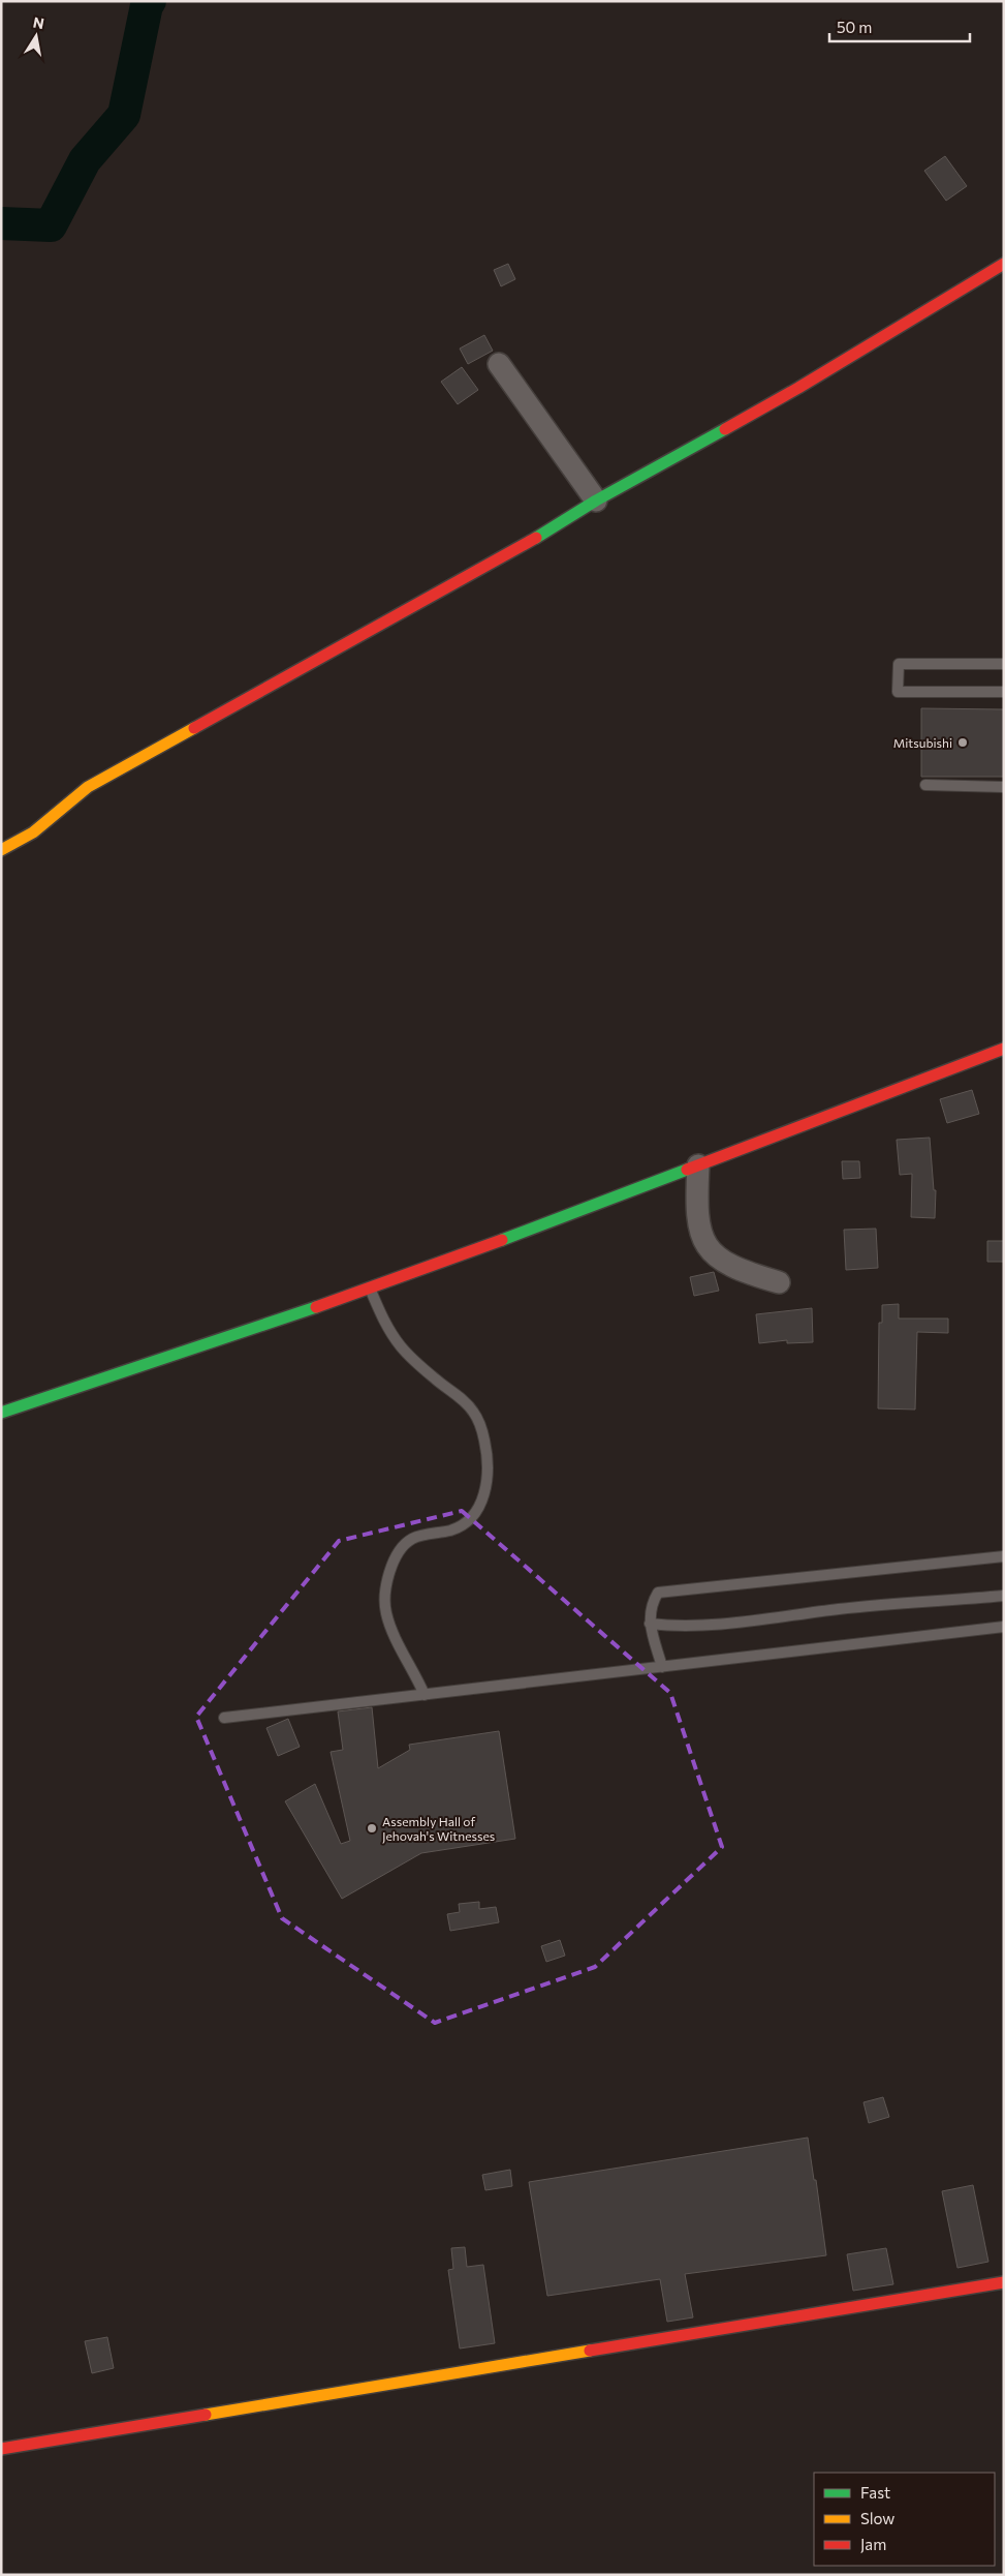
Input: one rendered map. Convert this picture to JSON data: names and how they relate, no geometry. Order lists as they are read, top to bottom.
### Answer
{
  "places": ["Mitsubishi", "Assembly Hall of Jehovah's Witnesses"],
  "legend": ["Fast", "Slow", "Jam"],
  "scale_bar": "50 m",
  "north": "top"
}
